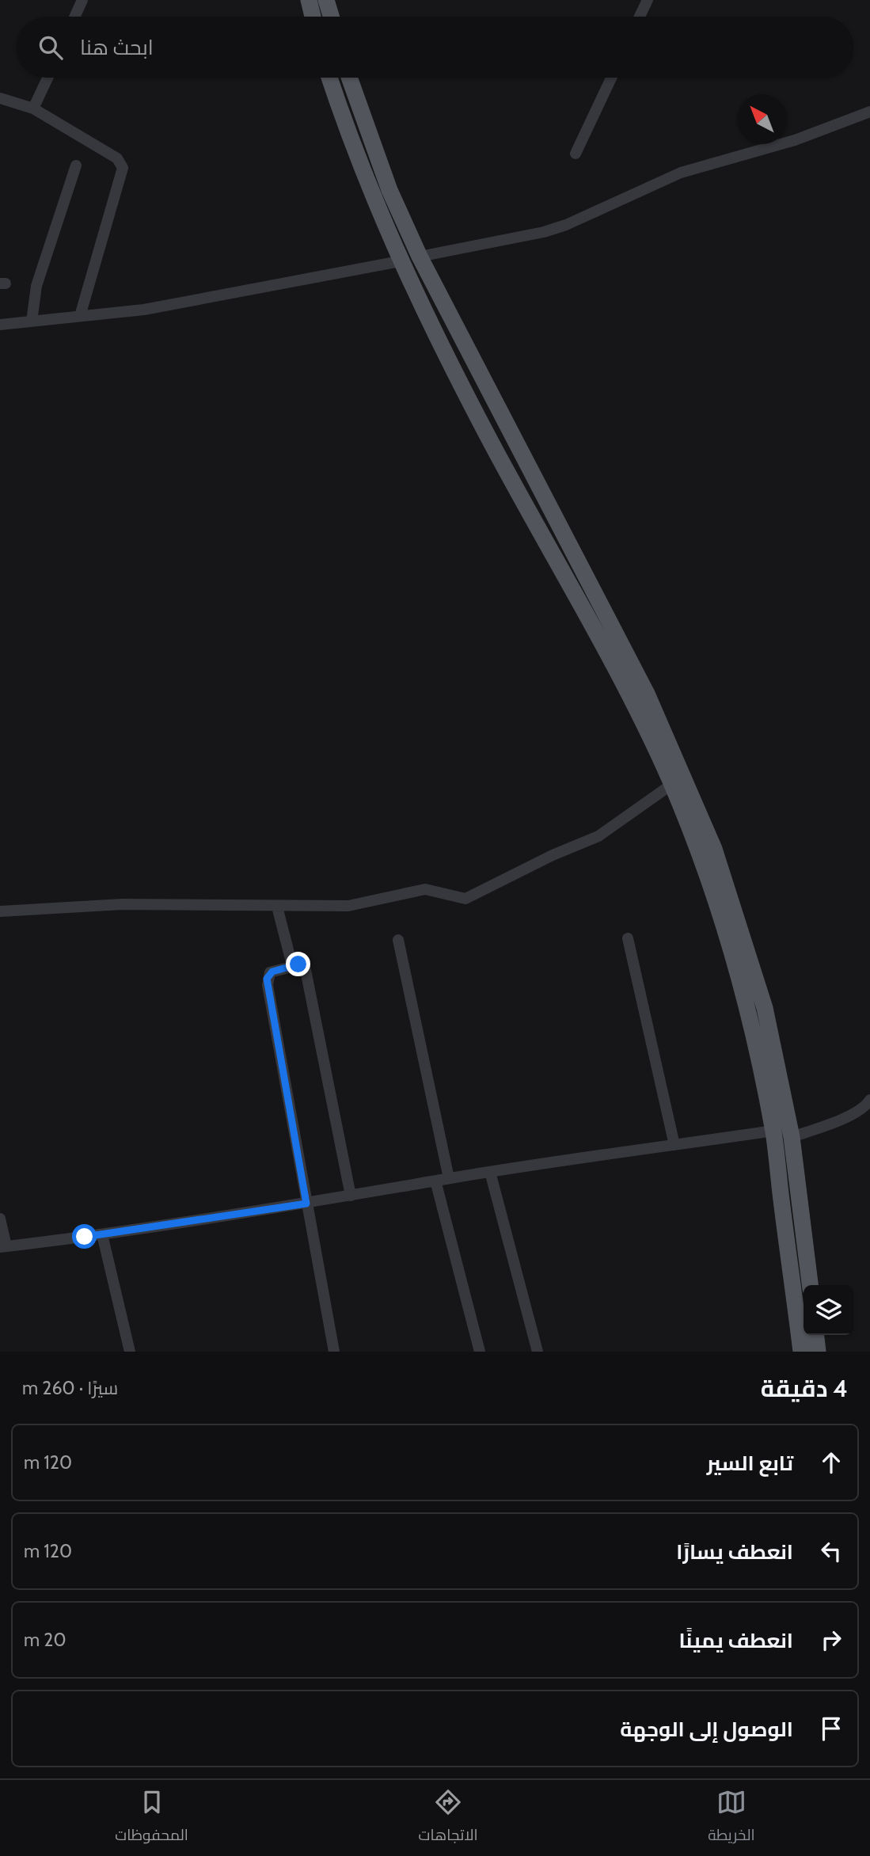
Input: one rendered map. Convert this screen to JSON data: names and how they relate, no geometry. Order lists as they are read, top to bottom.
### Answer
{
  "north": "top left",
  "page": {
    "search": "ابحث هنا",
    "heading": ["4 دقيقة", "سيرًا · 260 m"],
    "list": [
      ["تابع السير", "120 m"],
      ["انعطف يسارًا", "120 m"],
      ["انعطف يمينًا", "20 m"],
      "الوصول إلى الوجهة"
    ],
    "nav": ["الخريطة", "الاتجاهات", "المحفوظات"]
  }
}
